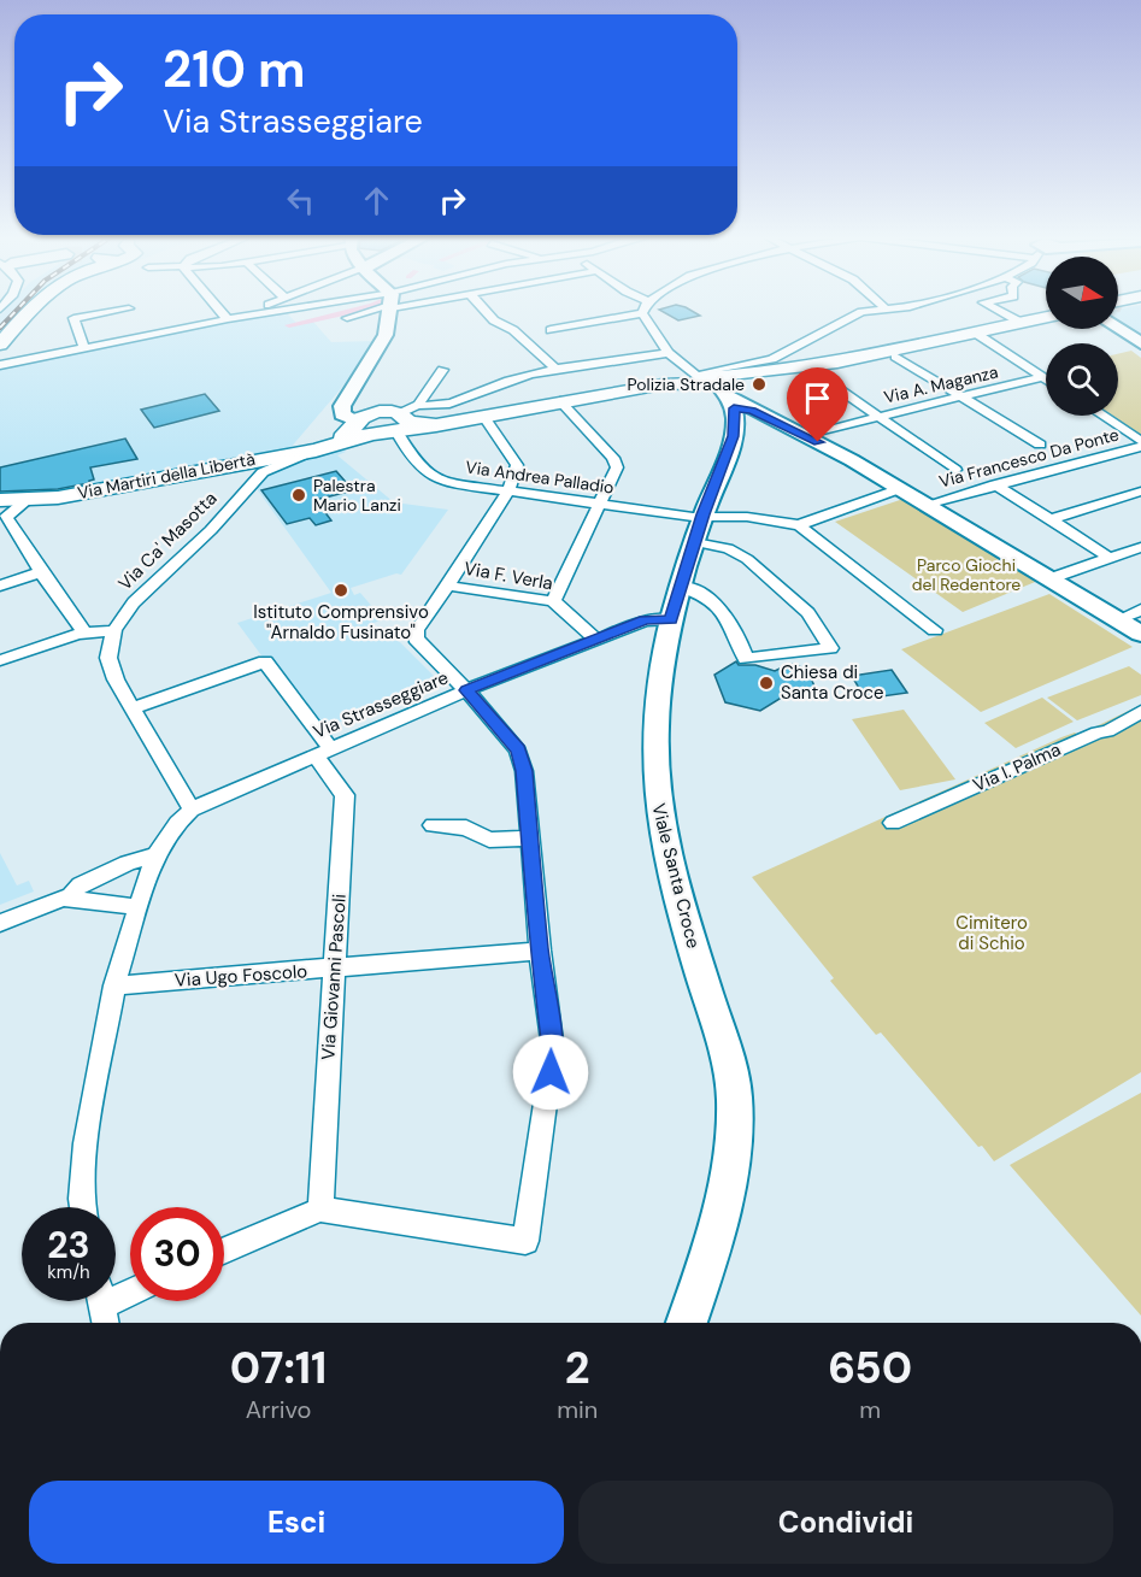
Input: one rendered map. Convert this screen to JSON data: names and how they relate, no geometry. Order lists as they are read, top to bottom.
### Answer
{
  "streets": {
    "main road": ["Via Martiri della Libertà"],
    "street": [
      "Via A. Maganza",
      "Via Francesco Da Ponte",
      "Via Andrea Palladio",
      "Via Ca' Masotta",
      "Via F. Verla",
      "Via Strasseggiare",
      "Via I. Palma",
      "Viale Santa Croce",
      "Via Ugo Foscolo",
      "Via Giovanni Pascoli"
    ]
  },
  "crossings": [
    ["Via Martiri della Libertà", "Via Andrea Palladio"],
    ["Via Martiri della Libertà", "Via Ca' Masotta"],
    ["Via Andrea Palladio", "Viale Santa Croce"],
    ["Via Ca' Masotta", "Via Strasseggiare"],
    ["Via Ca' Masotta", "Via Giovanni Pascoli"],
    ["Via F. Verla", "Via Strasseggiare"],
    ["Via Strasseggiare", "Viale Santa Croce"],
    ["Via Strasseggiare", "Via Giovanni Pascoli"],
    ["Via Ugo Foscolo", "Via Giovanni Pascoli"]
  ],
  "parks": ["Parco Giochi del Redentore", "Cimitero di Schio"],
  "places": [
    "Polizia Stradale",
    "Palestra Mario Lanzi",
    "Istituto Comprensivo \"Arnaldo Fusinato\"",
    "Chiesa di Santa Croce"
  ],
  "north": "right",
  "page": {
    "turn": ["210 m", "Via Strasseggiare"],
    "speed": "23 km/h",
    "limit": "30",
    "eta": [
      "07:11",
      "Arrivo",
      "2",
      "min",
      "650",
      "m"
    ],
    "buttons": ["Esci", "Condividi"]
  }
}
